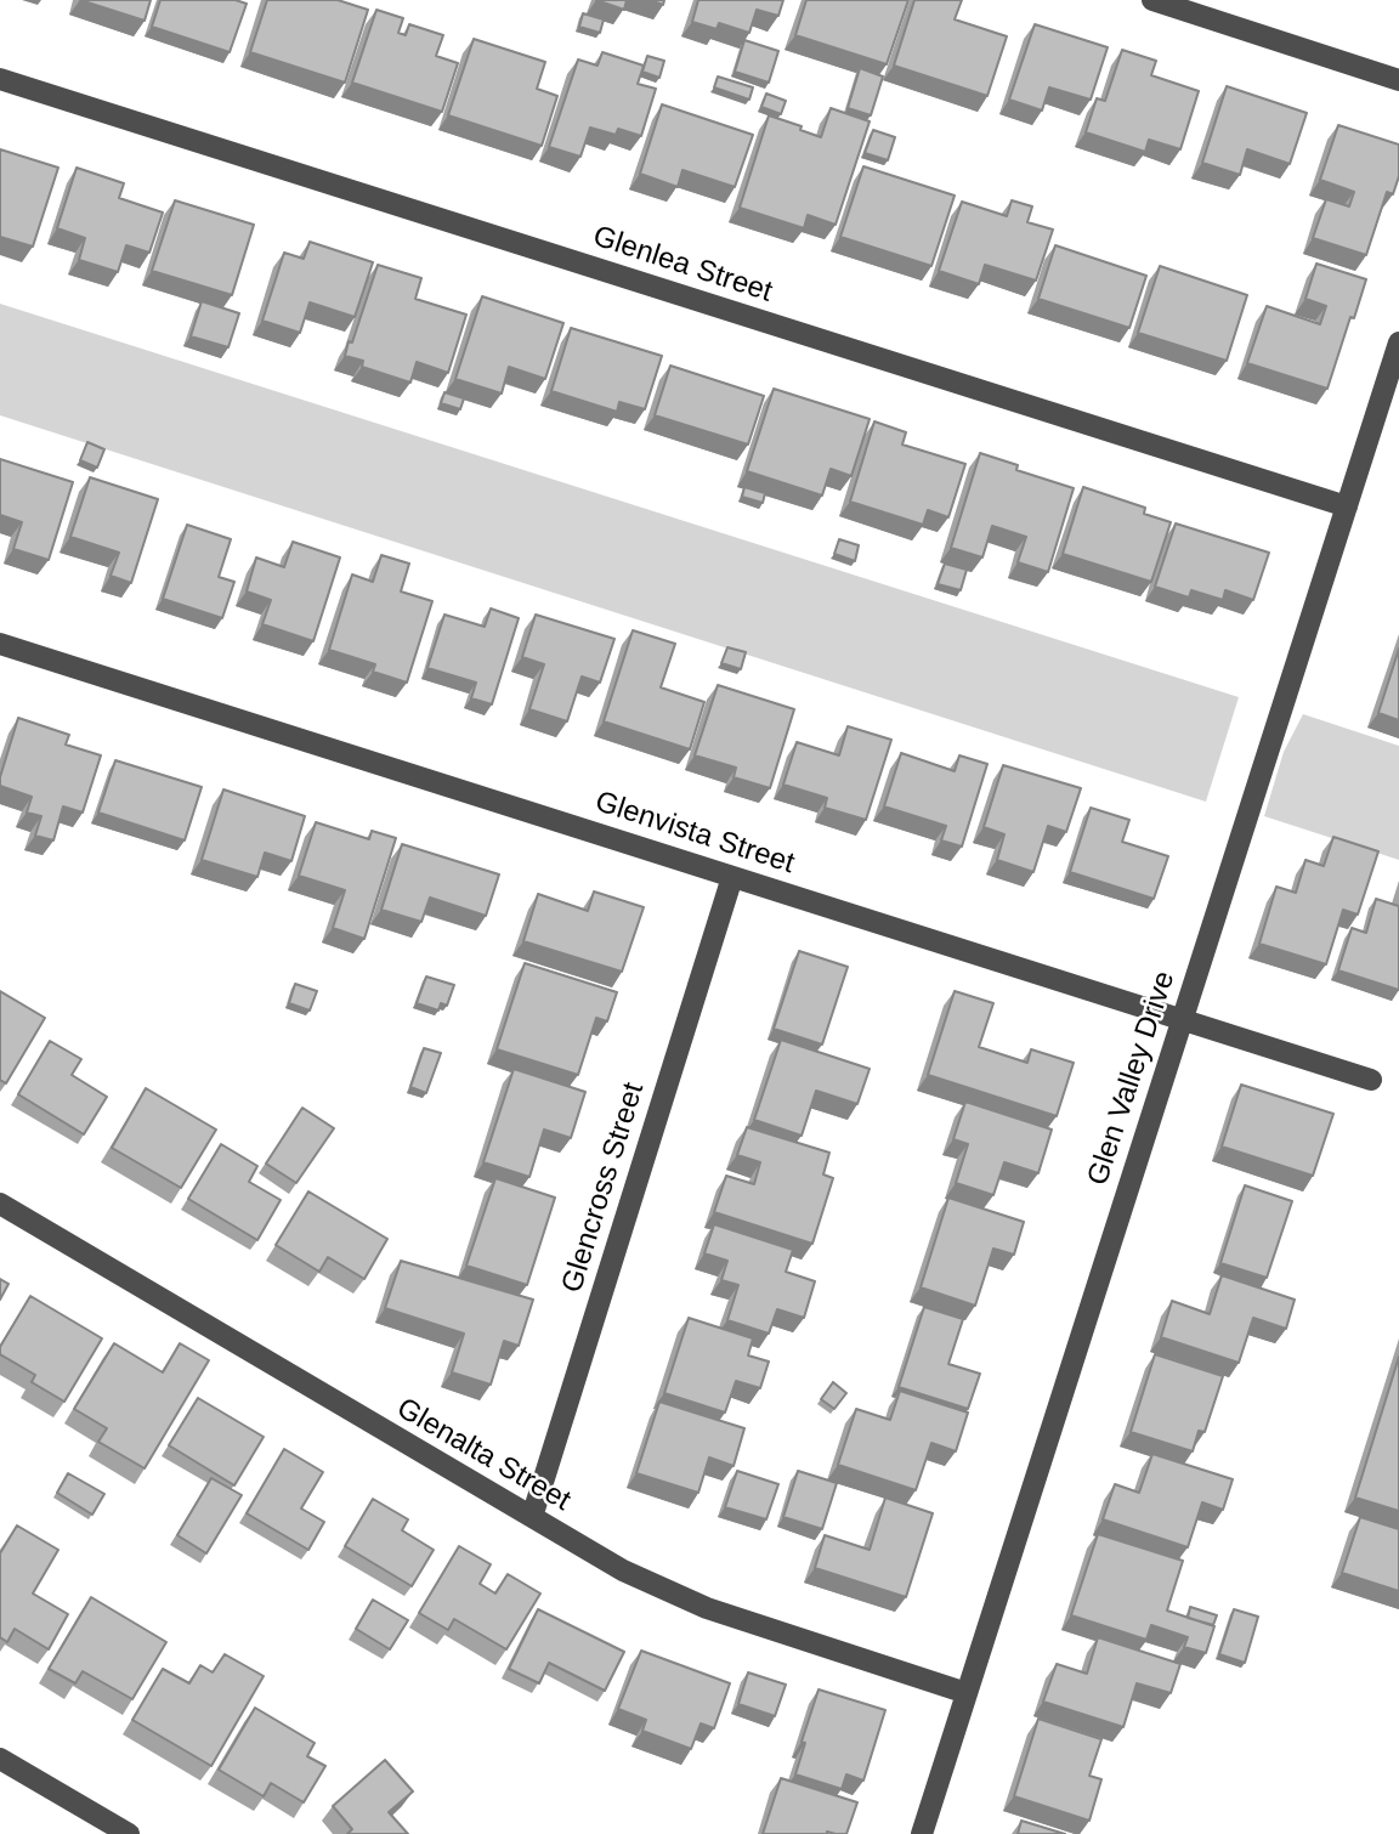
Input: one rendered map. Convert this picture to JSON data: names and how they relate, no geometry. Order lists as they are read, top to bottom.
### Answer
{
  "streets": {
    "street": [
      "Glenlea Street",
      "Glenvista Street",
      "Glen Valley Drive",
      "Glencross Street",
      "Glenalta Street"
    ]
  },
  "crossings": [
    ["Glenlea Street", "Glen Valley Drive"],
    ["Glenvista Street", "Glen Valley Drive"],
    ["Glenvista Street", "Glencross Street"],
    ["Glen Valley Drive", "Glenalta Street"],
    ["Glencross Street", "Glenalta Street"]
  ]
}
